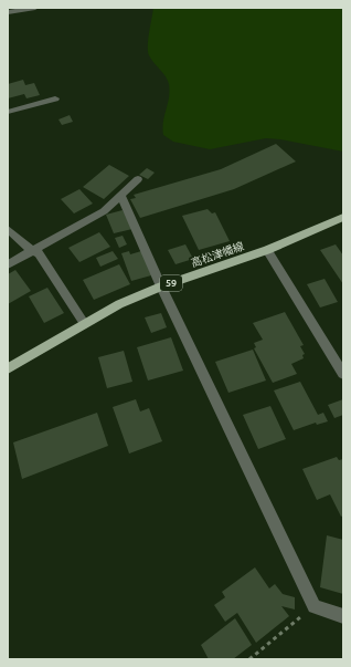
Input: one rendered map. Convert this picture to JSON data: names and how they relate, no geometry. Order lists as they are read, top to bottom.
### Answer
{
  "streets": {
    "main road": ["高松津幡線", "59"]
  }
}
